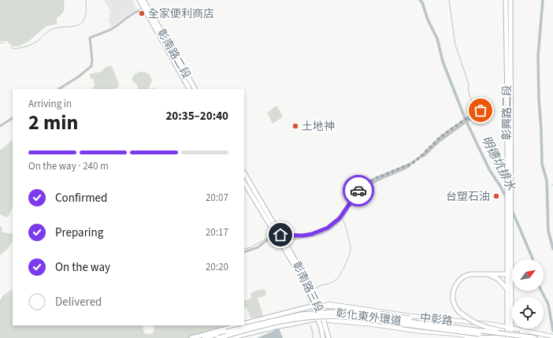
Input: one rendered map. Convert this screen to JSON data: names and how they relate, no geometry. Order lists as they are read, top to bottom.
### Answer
{
  "streets": {
    "main road": [
      "彰南路二段",
      "彰興路二段",
      "彰南路三段",
      "彰化東外環道"
    ],
    "street": ["中彰路"]
  },
  "crossings": [
    ["彰興路二段", "彰化東外環道"],
    ["彰興路二段", "中彰路"],
    ["彰南路三段", "彰化東外環道"],
    ["彰南路三段", "中彰路"],
    ["彰化東外環道", "中彰路"]
  ],
  "water": ["明德坑排水"],
  "places": ["全家便利商店", "土地神", "台塑石油"],
  "north": "top right",
  "page": {
    "heading": ["2 min", "Arriving in", "20:35–20:40"],
    "bar": "On the way · 240 m",
    "list": [
      ["Confirmed", "20:07"],
      ["Preparing", "20:17"],
      ["On the way", "20:20"],
      "Delivered"
    ]
  }
}
